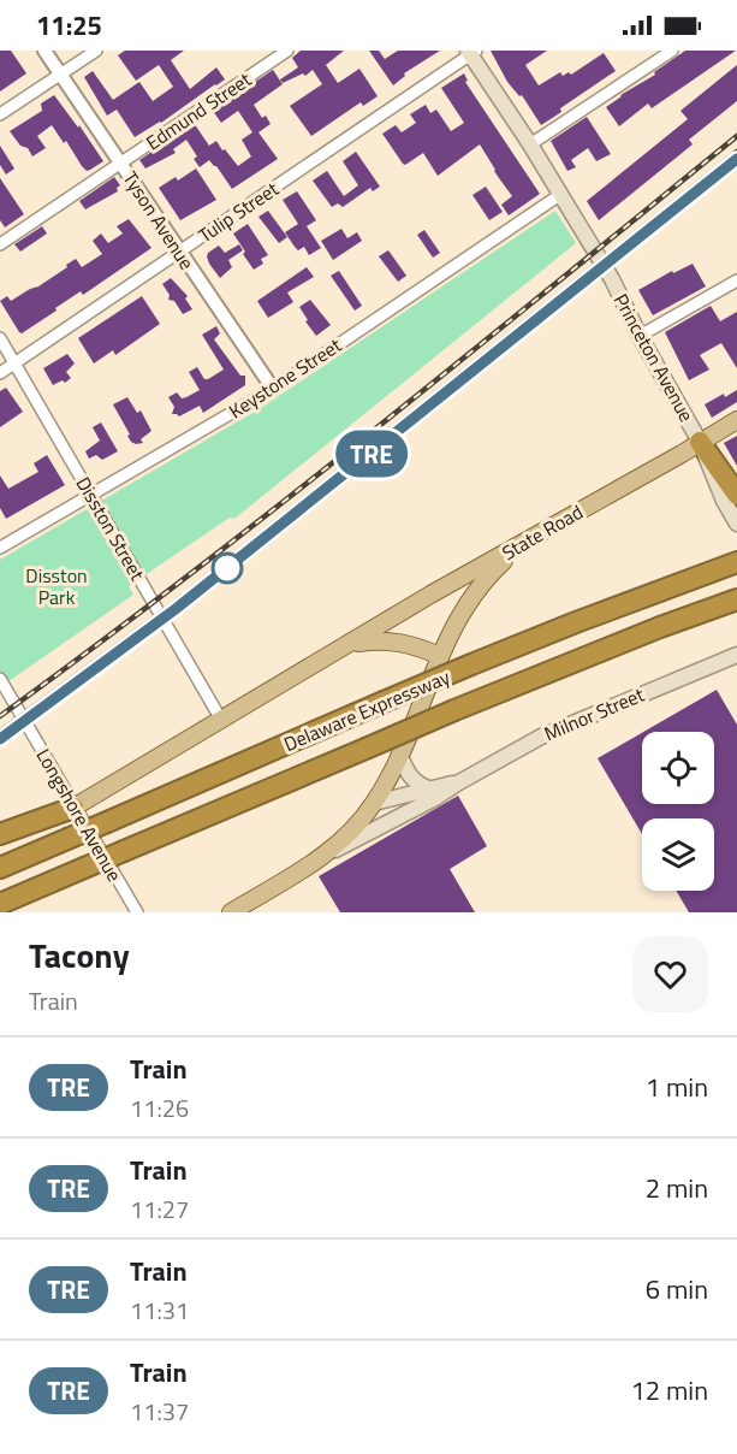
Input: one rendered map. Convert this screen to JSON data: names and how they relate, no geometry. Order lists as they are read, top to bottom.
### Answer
{
  "streets": {
    "highway": ["Delaware Expressway"],
    "main road": ["Princeton Avenue", "State Road", "Milnor Street"],
    "street": [
      "Edmund Street",
      "Tulip Street",
      "Tyson Avenue",
      "Keystone Street",
      "Disston Street",
      "Longshore Avenue"
    ]
  },
  "crossings": [
    ["Edmund Street", "Tyson Avenue"],
    ["Tulip Street", "Tyson Avenue"],
    ["Tulip Street", "Princeton Avenue"],
    ["Tulip Street", "Disston Street"],
    ["Tyson Avenue", "Keystone Street"],
    ["Princeton Avenue", "Keystone Street"],
    ["Princeton Avenue", "State Road"],
    ["Keystone Street", "Disston Street"],
    ["Disston Street", "State Road"],
    ["State Road", "Longshore Avenue"]
  ],
  "parks": ["Disston Park"],
  "page": {
    "status": "11:25",
    "on_map": "TRE",
    "heading": ["Tacony", "Train"],
    "list": [
      {
        "mark": "TRE",
        "name": "Train",
        "note": "11:26",
        "value": "1 min"
      },
      {
        "mark": "TRE",
        "name": "Train",
        "note": "11:27",
        "value": "2 min"
      },
      {
        "mark": "TRE",
        "name": "Train",
        "note": "11:31",
        "value": "6 min"
      },
      {
        "mark": "TRE",
        "name": "Train",
        "note": "11:37",
        "value": "12 min"
      }
    ]
  }
}
